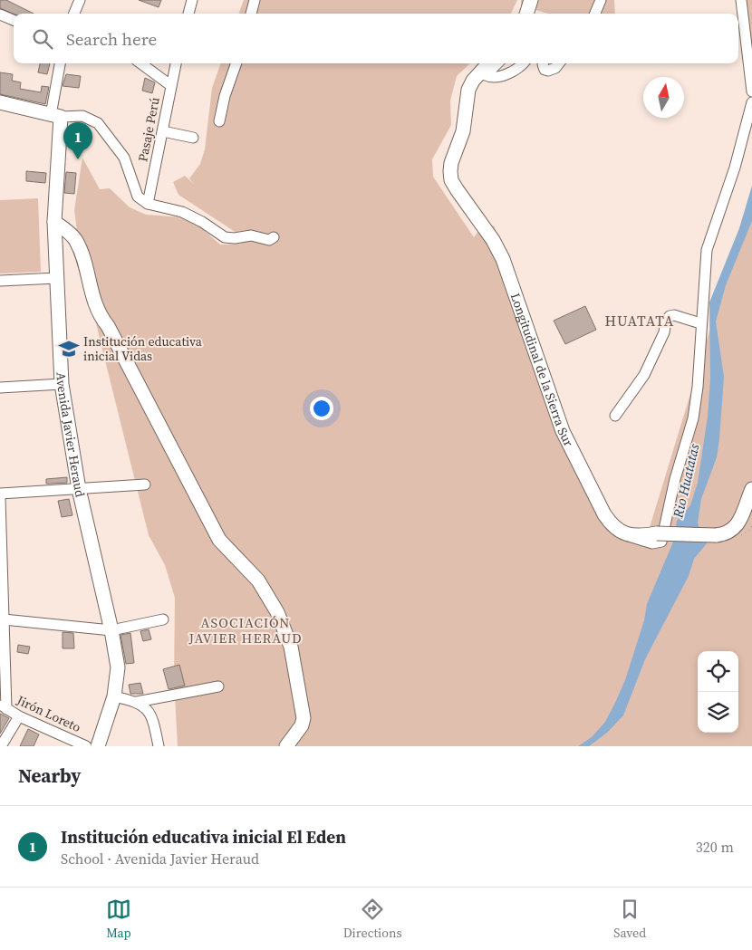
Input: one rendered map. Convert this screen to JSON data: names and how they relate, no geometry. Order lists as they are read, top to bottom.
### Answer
{
  "streets": {
    "main road": ["Longitudinal de la Sierra Sur", "Avenida Javier Heraud"],
    "street": ["Pasaje Perú", "Jirón Loreto"]
  },
  "districts": ["HUATATA", "ASOCIACIÓN JAVIER HERAUD"],
  "water": ["Rio Huatatas"],
  "places": {
    "school or university": ["Institución educativa inicial Vidas"]
  },
  "north": "top",
  "page": {
    "search": "Search here",
    "pins": "1",
    "heading": "Nearby",
    "list": [
      {
        "mark": "1",
        "name": "Institución educativa inicial El Eden",
        "note": "School · Avenida Javier Heraud",
        "value": "320 m"
      }
    ],
    "nav": ["Map", "Directions", "Saved"]
  }
}
